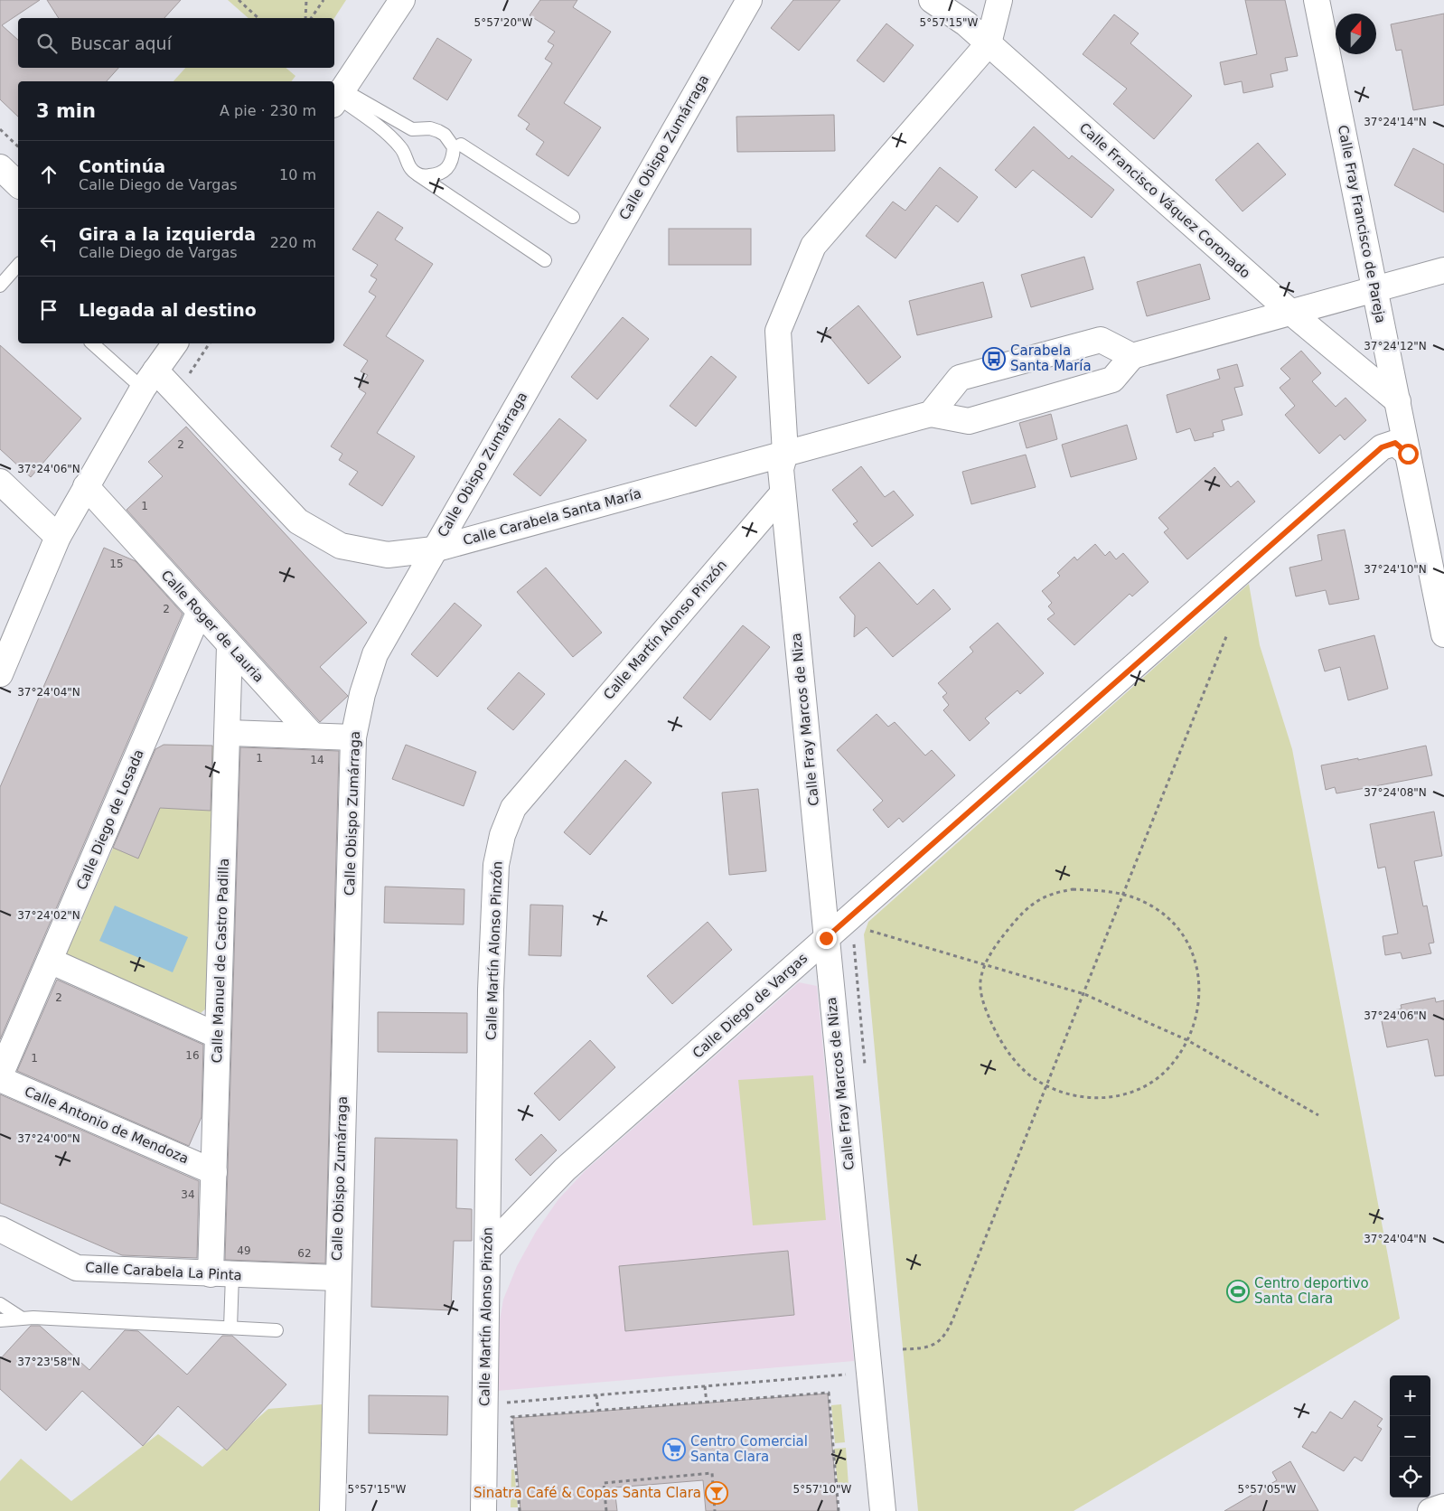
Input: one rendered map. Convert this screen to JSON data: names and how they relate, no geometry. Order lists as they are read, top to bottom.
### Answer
{
  "streets": {
    "street": [
      "Calle Obispo Zumárraga",
      "Calle Francisco Váquez Coronado",
      "Calle Fray Francisco de Pareja",
      "Calle Carabela Santa María",
      "Calle Roger de Lauria",
      "Calle Martín Alonso Pinzón",
      "Calle Fray Marcos de Niza",
      "Calle Diego de Losada",
      "Calle Manuel de Castro Padilla",
      "Calle Diego de Vargas",
      "Calle Antonio de Mendoza",
      "Calle Carabela La Pinta"
    ]
  },
  "crossings": [
    ["Calle Obispo Zumárraga", "Calle Carabela Santa María"],
    ["Calle Obispo Zumárraga", "Calle Carabela La Pinta"],
    ["Calle Francisco Váquez Coronado", "Calle Fray Francisco de Pareja"],
    ["Calle Francisco Váquez Coronado", "Calle Fray Marcos de Niza"],
    ["Calle Fray Francisco de Pareja", "Calle Diego de Vargas"],
    ["Calle Carabela Santa María", "Calle Fray Marcos de Niza"],
    ["Calle Roger de Lauria", "Calle Diego de Losada"],
    ["Calle Roger de Lauria", "Calle Manuel de Castro Padilla"],
    ["Calle Martín Alonso Pinzón", "Calle Fray Marcos de Niza"],
    ["Calle Martín Alonso Pinzón", "Calle Diego de Vargas"],
    ["Calle Fray Marcos de Niza", "Calle Diego de Vargas"],
    ["Calle Diego de Losada", "Calle Antonio de Mendoza"],
    ["Calle Manuel de Castro Padilla", "Calle Antonio de Mendoza"],
    ["Calle Manuel de Castro Padilla", "Calle Carabela La Pinta"]
  ],
  "places": {
    "bus stop": ["Carabela Santa María"],
    "sports": ["Centro deportivo Santa Clara"],
    "supermarket": ["Centro Comercial Santa Clara"],
    "bar": ["Sinatra Café & Copas Santa Clara"]
  },
  "house_numbers": [
    "2",
    "1",
    "15",
    "2",
    "1",
    "14",
    "2",
    "16",
    "1",
    "34",
    "49",
    "62"
  ],
  "north": "top",
  "page": {
    "search": "Buscar aquí",
    "heading": ["3 min", "A pie · 230 m"],
    "list": [
      ["Continúa", "Calle Diego de Vargas", "10 m"],
      ["Gira a la izquierda", "Calle Diego de Vargas", "220 m"],
      "Llegada al destino"
    ],
    "map_buttons": ["+", "−"]
  },
  "coordinates": [
    "5°57'20\"W",
    "5°57'15\"W",
    "37°24'14\"N",
    "37°24'12\"N",
    "37°24'06\"N",
    "37°24'10\"N",
    "37°24'04\"N",
    "37°24'08\"N",
    "37°24'02\"N",
    "37°24'00\"N",
    "37°23'58\"N",
    "5°57'10\"W",
    "5°57'05\"W"
  ]
}
